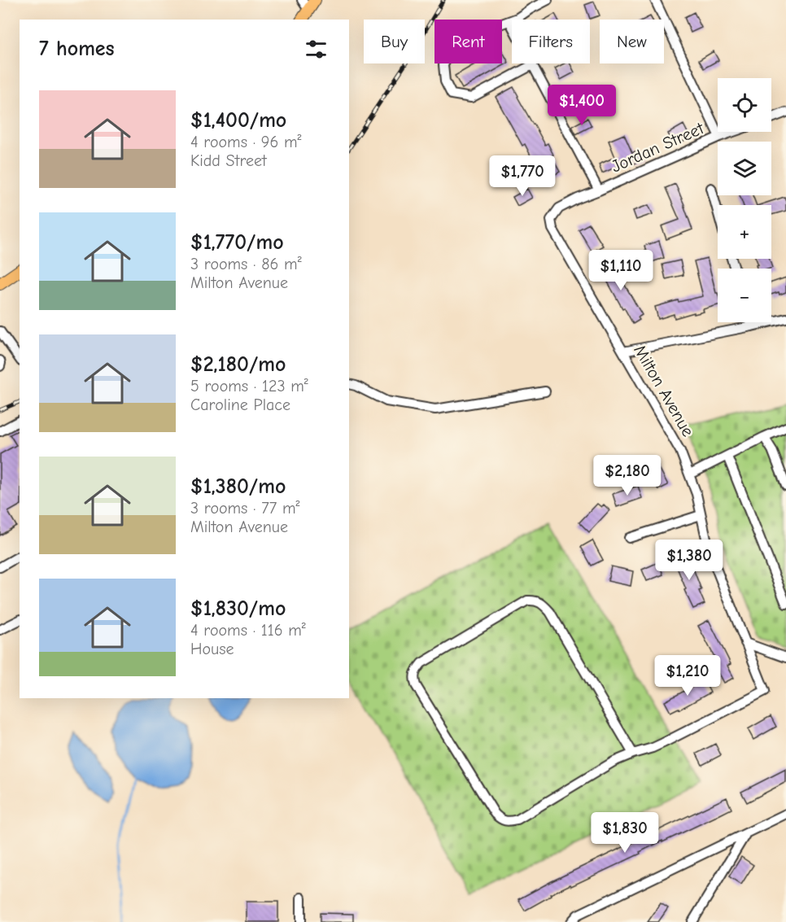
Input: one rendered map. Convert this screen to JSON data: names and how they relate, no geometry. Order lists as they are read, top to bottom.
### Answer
{
  "streets": {
    "street": ["Jordan Street", "Milton Avenue"]
  },
  "crossings": [
    ["Jordan Street", "Milton Avenue"]
  ],
  "page": {
    "chip": [
      "Buy",
      "Rent",
      "Filters",
      "New"
    ],
    "heading": "7 homes",
    "map_buttons": ["+", "−"],
    "list": [
      {
        "name": "$1,400/mo",
        "note": "4 rooms · 96 m² · Kidd Street"
      },
      {
        "name": "$1,770/mo",
        "note": "3 rooms · 86 m² · Milton Avenue"
      },
      {
        "name": "$2,180/mo",
        "note": "5 rooms · 123 m² · Caroline Place"
      },
      {
        "name": "$1,380/mo",
        "note": "3 rooms · 77 m² · Milton Avenue"
      },
      {
        "name": "$1,830/mo",
        "note": "4 rooms · 116 m² · House"
      }
    ],
    "price": [
      "$1,400",
      "$1,770",
      "$1,110",
      "$2,180",
      "$1,380",
      "$1,210",
      "$1,830"
    ]
  }
}
